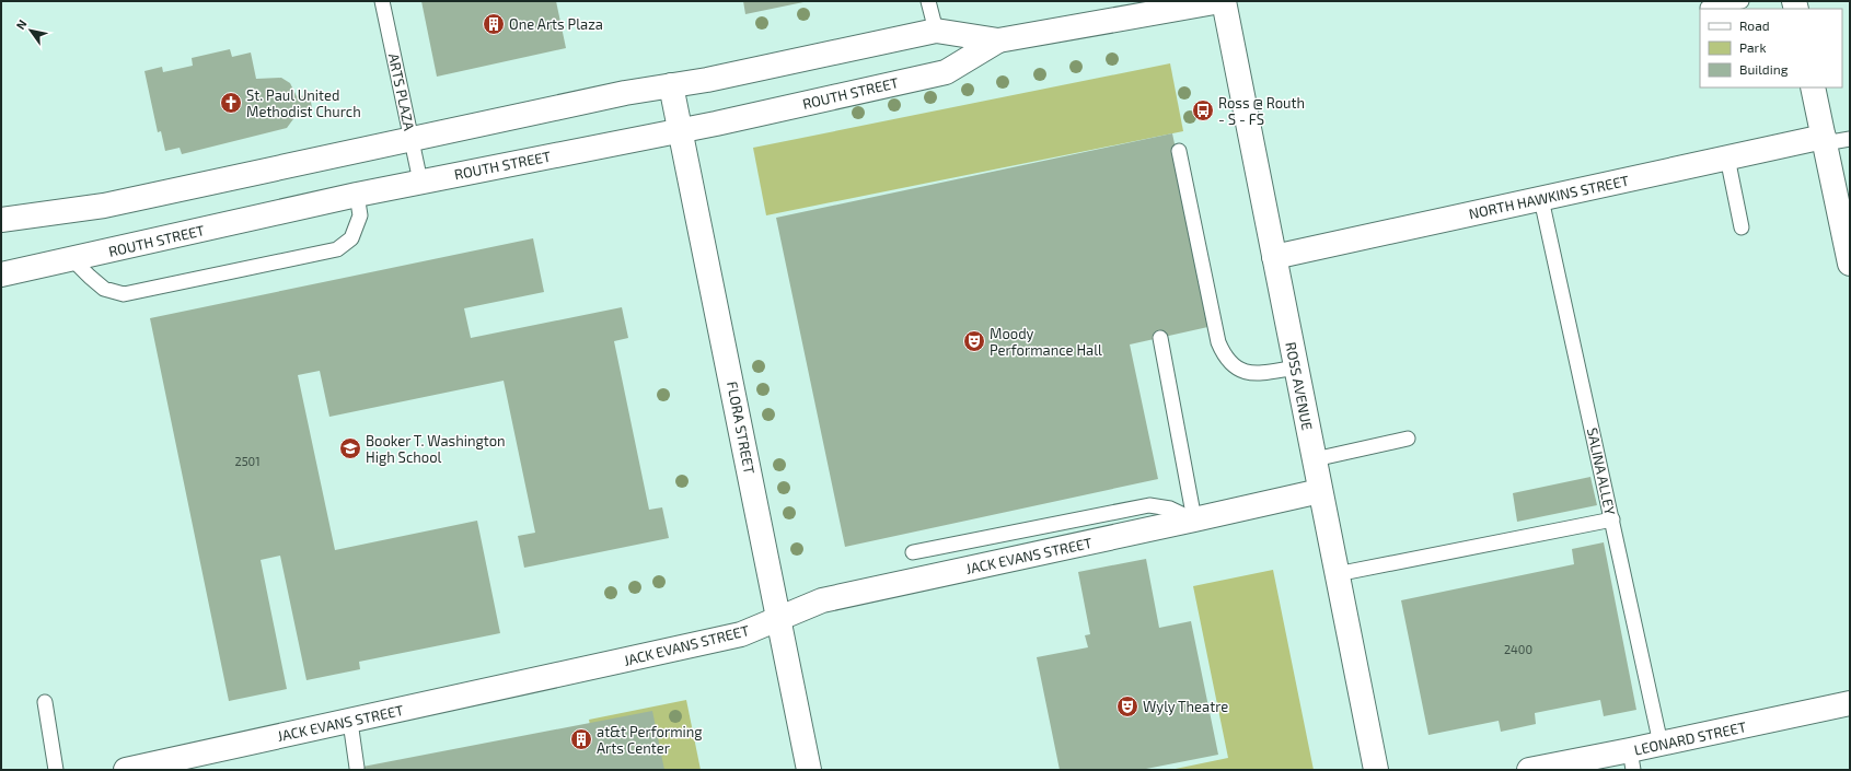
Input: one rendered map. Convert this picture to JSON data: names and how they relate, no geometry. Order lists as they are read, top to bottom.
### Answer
{
  "streets": {
    "street": [
      "ROUTH STREET",
      "NORTH HAWKINS STREET",
      "ROSS AVENUE",
      "FLORA STREET",
      "JACK EVANS STREET",
      "LEONARD STREET"
    ],
    "lane": ["ARTS PLAZA", "SALINA ALLEY"]
  },
  "crossings": [
    ["ARTS PLAZA", "ROUTH STREET"],
    ["ROUTH STREET", "ROSS AVENUE"],
    ["ROUTH STREET", "FLORA STREET"],
    ["NORTH HAWKINS STREET", "ROSS AVENUE"],
    ["NORTH HAWKINS STREET", "SALINA ALLEY"],
    ["ROSS AVENUE", "JACK EVANS STREET"],
    ["FLORA STREET", "JACK EVANS STREET"],
    ["SALINA ALLEY", "LEONARD STREET"]
  ],
  "places": {
    "building": ["One Arts Plaza", "at&t Performing Arts Center"],
    "church": ["St. Paul United Methodist Church"],
    "bus stop": ["Ross @ Routh - S - FS"],
    "theatre": ["Moody Performance Hall", "Wyly Theatre"],
    "school or university": ["Booker T. Washington High School"]
  },
  "house_numbers": ["2501", "2400"],
  "legend": ["Road", "Park", "Building"],
  "north": "top left"
}
